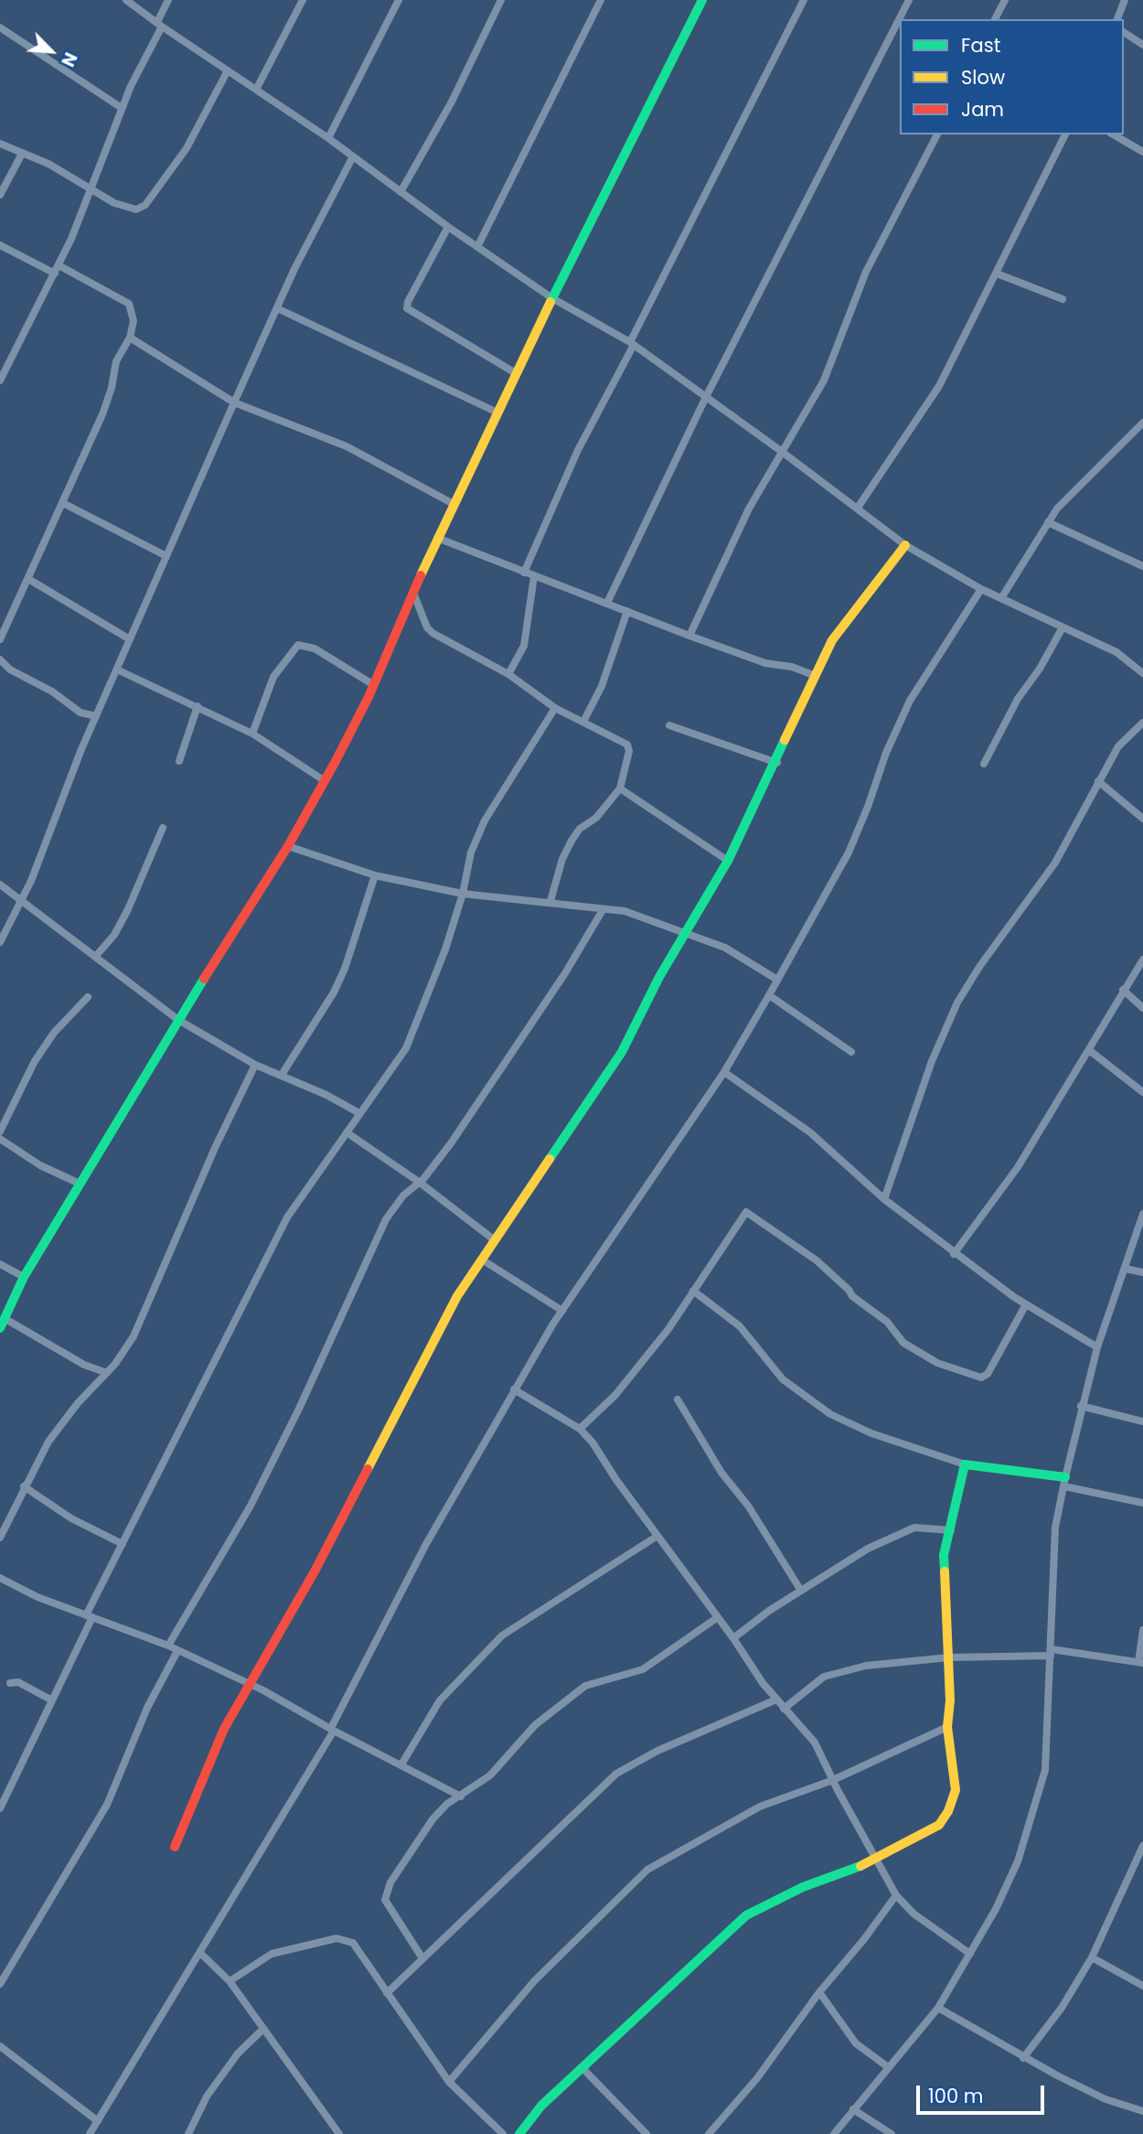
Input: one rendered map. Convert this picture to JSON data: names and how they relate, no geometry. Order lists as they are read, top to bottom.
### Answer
{
  "legend": ["Fast", "Slow", "Jam"],
  "scale_bar": "100 m",
  "north": "bottom right"
}
